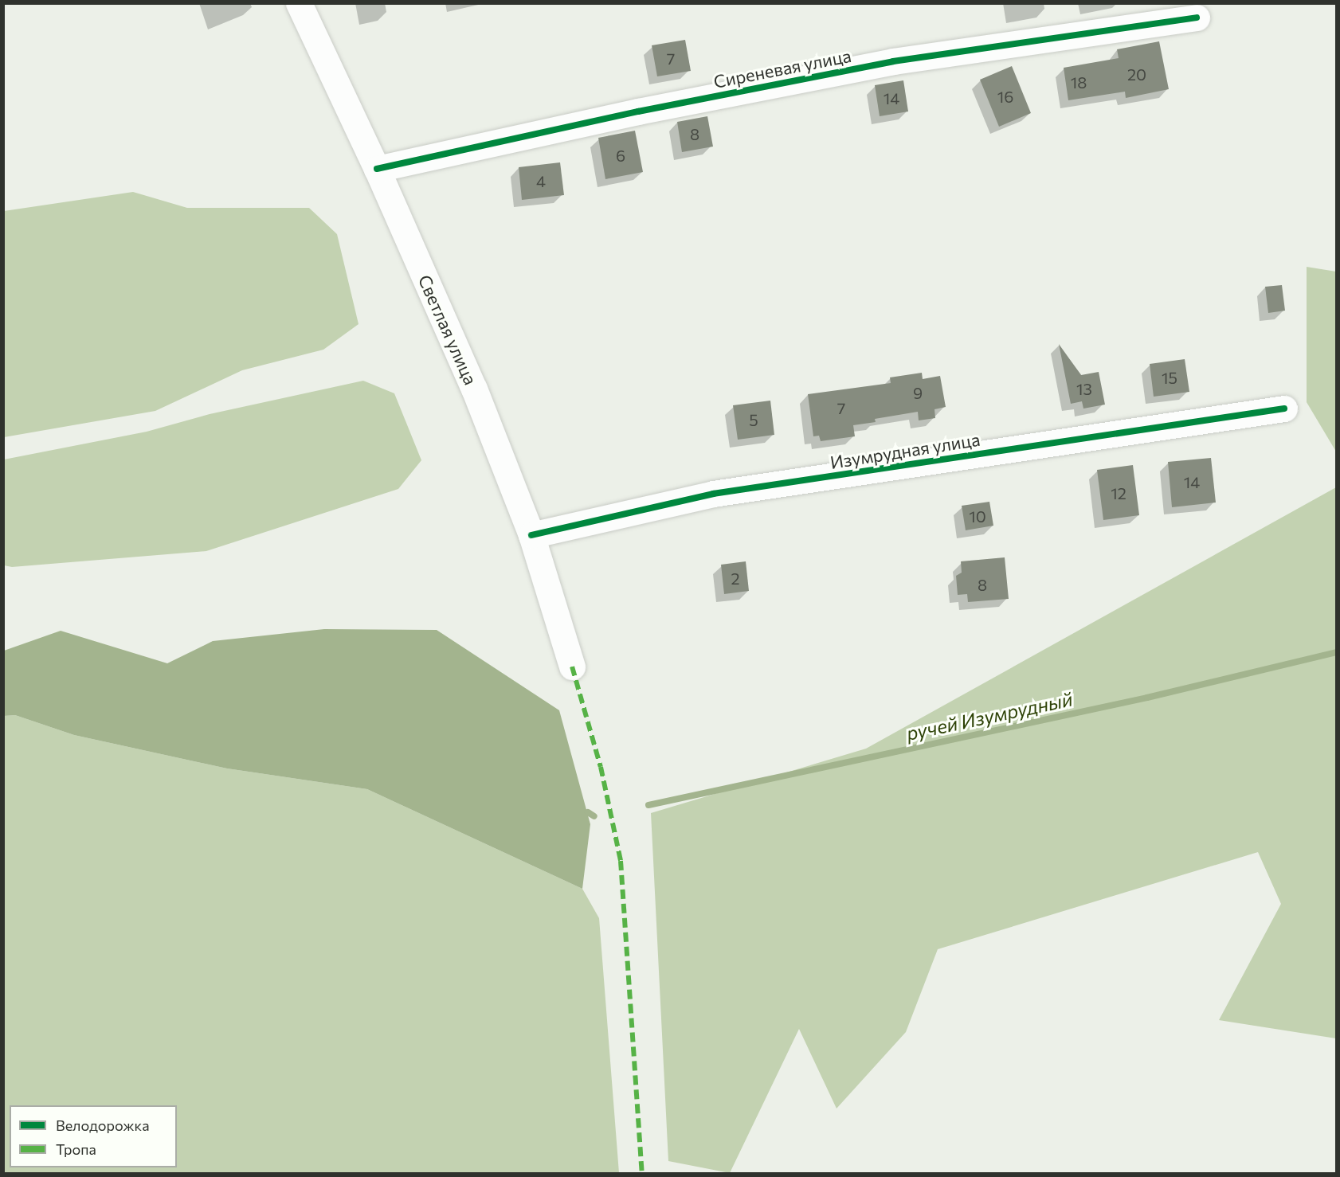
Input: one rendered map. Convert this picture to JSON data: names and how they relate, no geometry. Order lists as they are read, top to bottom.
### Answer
{
  "streets": {
    "street": ["Сиреневая улица", "Светлая улица", "Изумрудная улица"]
  },
  "crossings": [
    ["Сиреневая улица", "Светлая улица"],
    ["Светлая улица", "Изумрудная улица"]
  ],
  "water": ["ручей Изумрудный"],
  "house_numbers": [
    "7",
    "20",
    "18",
    "16",
    "14",
    "8",
    "6",
    "4",
    "15",
    "13",
    "9",
    "7",
    "5",
    "14",
    "12",
    "10",
    "2",
    "8"
  ],
  "legend": ["Велодорожка", "Тропа"]
}
